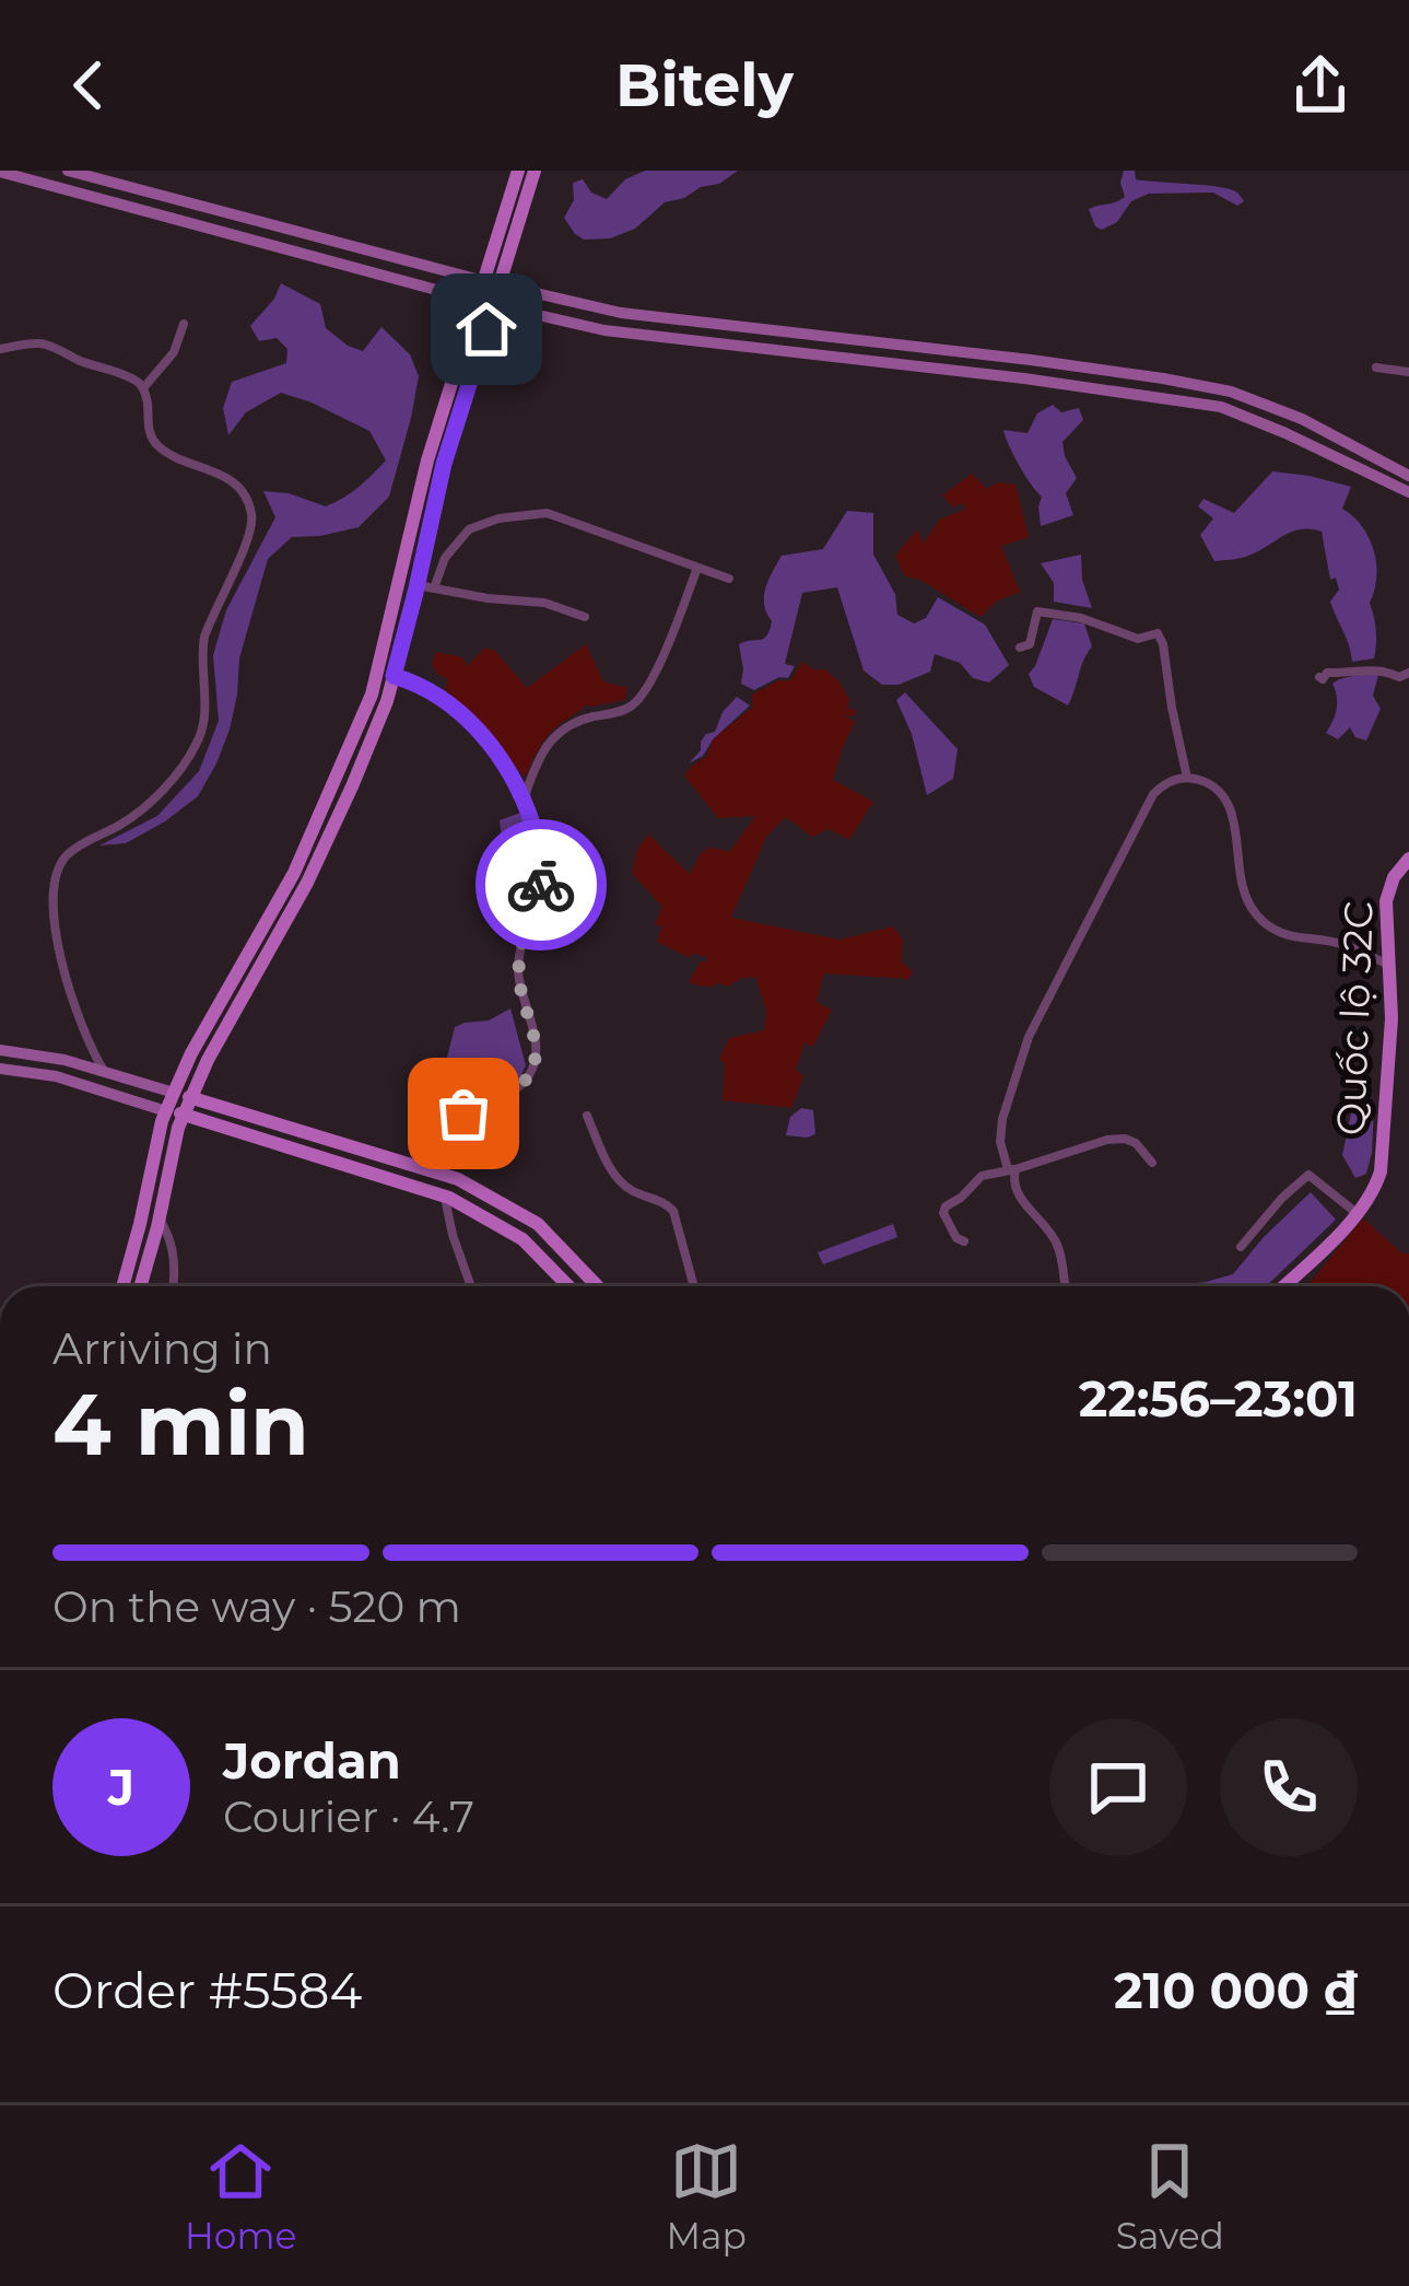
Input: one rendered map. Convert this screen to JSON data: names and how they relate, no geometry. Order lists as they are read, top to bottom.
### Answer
{
  "streets": {
    "main road": ["Quốc lộ 32C"]
  },
  "page": {
    "header": "Bitely",
    "heading": ["4 min", "Arriving in", "22:56–23:01"],
    "panel": [
      "Jordan",
      "Courier · 4.7",
      "Order #5584",
      "210 000 ₫"
    ],
    "bar": "On the way · 520 m",
    "round": "J",
    "tabs": ["Home", "Map", "Saved"]
  }
}
